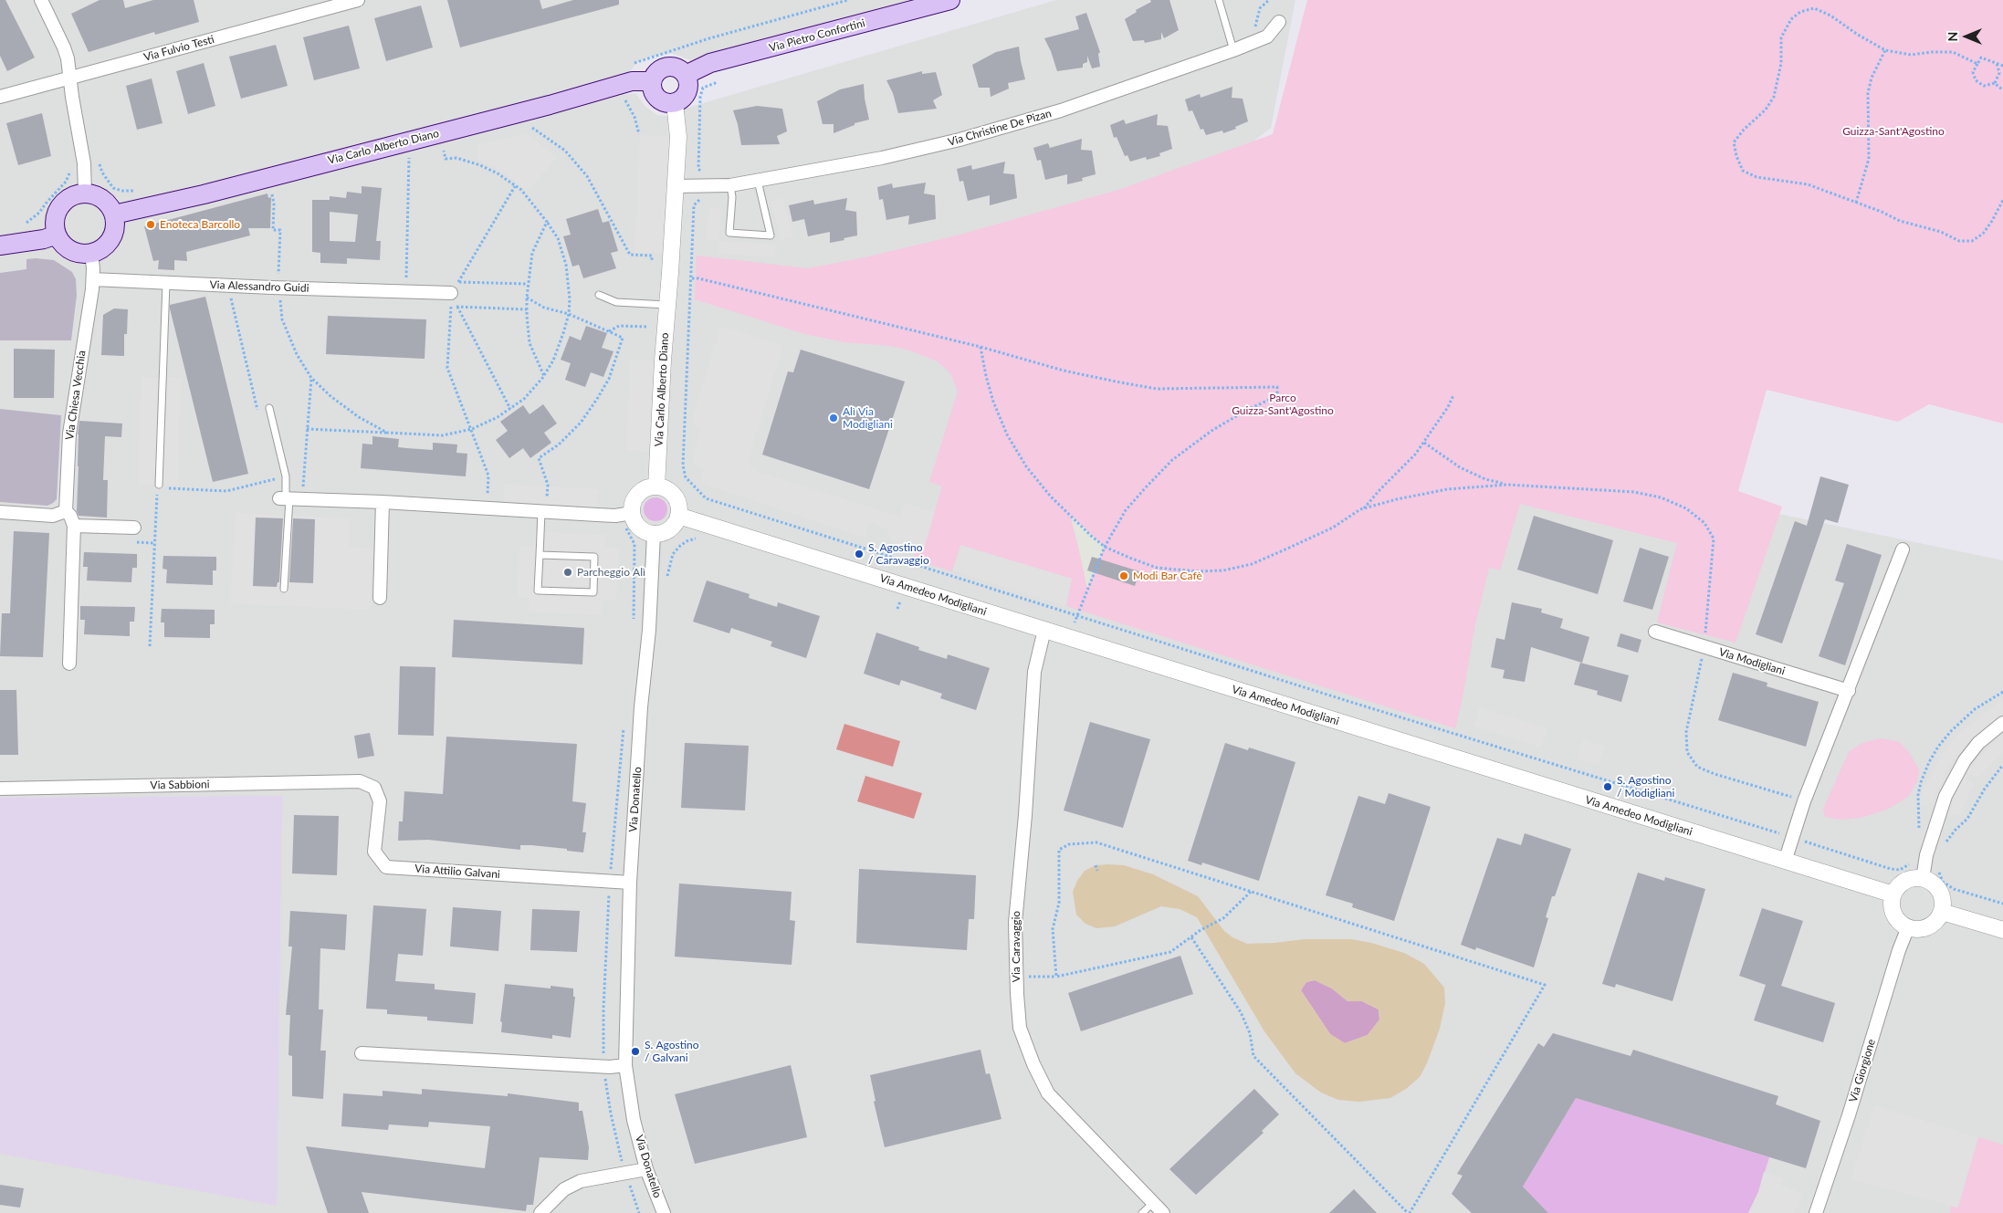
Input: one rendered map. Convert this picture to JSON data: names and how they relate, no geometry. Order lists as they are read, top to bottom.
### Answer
{
  "streets": {
    "main road": ["Via Pietro Confortini", "Via Carlo Alberto Diano"],
    "street": [
      "Via Fulvio Testi",
      "Via Christine De Pizan",
      "Via Alessandro Guidi",
      "Via Chiesa Vecchia",
      "Via Amedeo Modigliani",
      "Via Modigliani",
      "Via Sabbioni",
      "Via Donatello",
      "Via Attilio Galvani",
      "Via Caravaggio",
      "Via Giorgione"
    ]
  },
  "crossings": [
    ["Via Pietro Confortini", "Via Carlo Alberto Diano"],
    ["Via Christine De Pizan", "Via Carlo Alberto Diano"],
    ["Via Carlo Alberto Diano", "Via Amedeo Modigliani"],
    ["Via Carlo Alberto Diano", "Via Donatello"],
    ["Via Alessandro Guidi", "Via Chiesa Vecchia"],
    ["Via Amedeo Modigliani", "Via Donatello"],
    ["Via Amedeo Modigliani", "Via Caravaggio"],
    ["Via Amedeo Modigliani", "Via Giorgione"],
    ["Via Sabbioni", "Via Attilio Galvani"],
    ["Via Donatello", "Via Attilio Galvani"]
  ],
  "parks": ["Guizza-Sant'Agostino", "Parco Guizza-Sant'Agostino"],
  "places": [
    "Enoteca Barcollo",
    "Alì Via Modigliani",
    "S. Agostino / Caravaggio",
    "Parcheggio Alì",
    "Modi Bar Cafè",
    "S. Agostino / Modigliani",
    "S. Agostino / Galvani"
  ],
  "north": "left"
}
